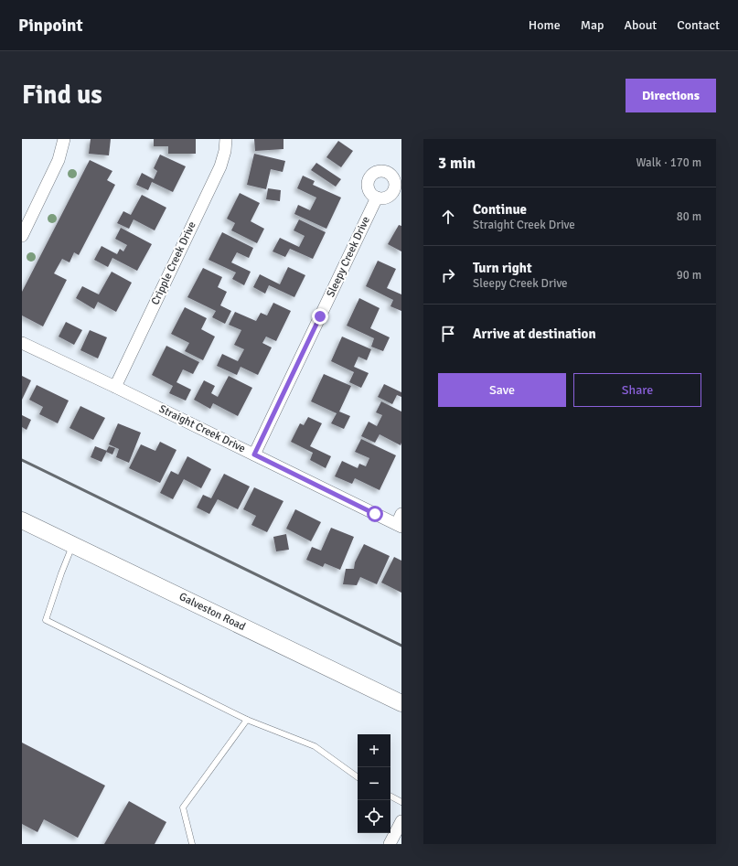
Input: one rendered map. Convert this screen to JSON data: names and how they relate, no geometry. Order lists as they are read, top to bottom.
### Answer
{
  "streets": {
    "main road": ["Galveston Road"],
    "street": ["Sleepy Creek Drive", "Cripple Creek Drive", "Straight Creek Drive"]
  },
  "crossings": [
    ["Sleepy Creek Drive", "Straight Creek Drive"],
    ["Cripple Creek Drive", "Straight Creek Drive"]
  ],
  "page": {
    "header": "Pinpoint",
    "nav": [
      "Home",
      "Map",
      "About",
      "Contact"
    ],
    "buttons": [
      "Directions",
      ["Save", "Share"]
    ],
    "title": "Find us",
    "heading": ["3 min", "Walk · 170 m"],
    "list": [
      ["Continue", "Straight Creek Drive", "80 m"],
      ["Turn right", "Sleepy Creek Drive", "90 m"],
      "Arrive at destination"
    ],
    "map_buttons": ["+", "−"]
  }
}
